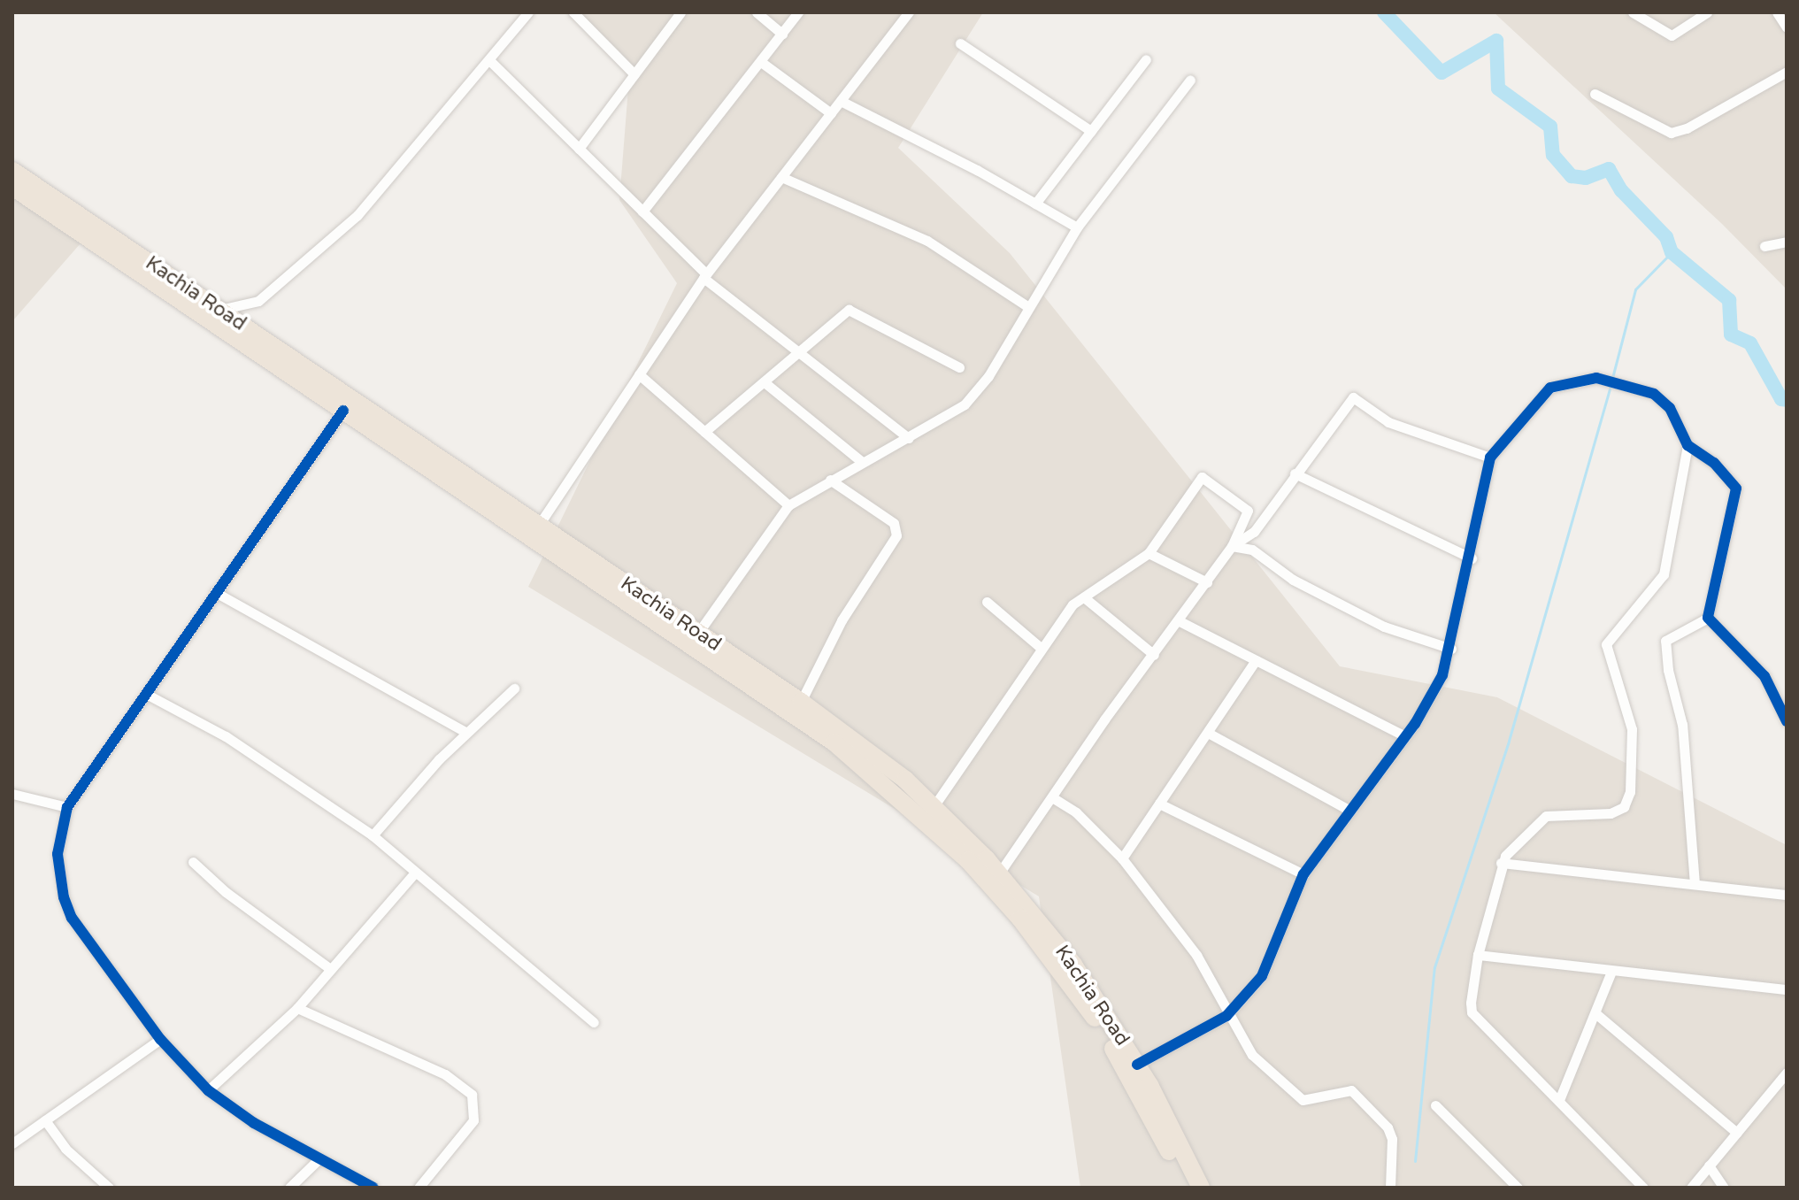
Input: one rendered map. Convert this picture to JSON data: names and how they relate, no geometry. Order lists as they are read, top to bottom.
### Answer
{
  "streets": {
    "highway": ["Kachia Road"]
  }
}
